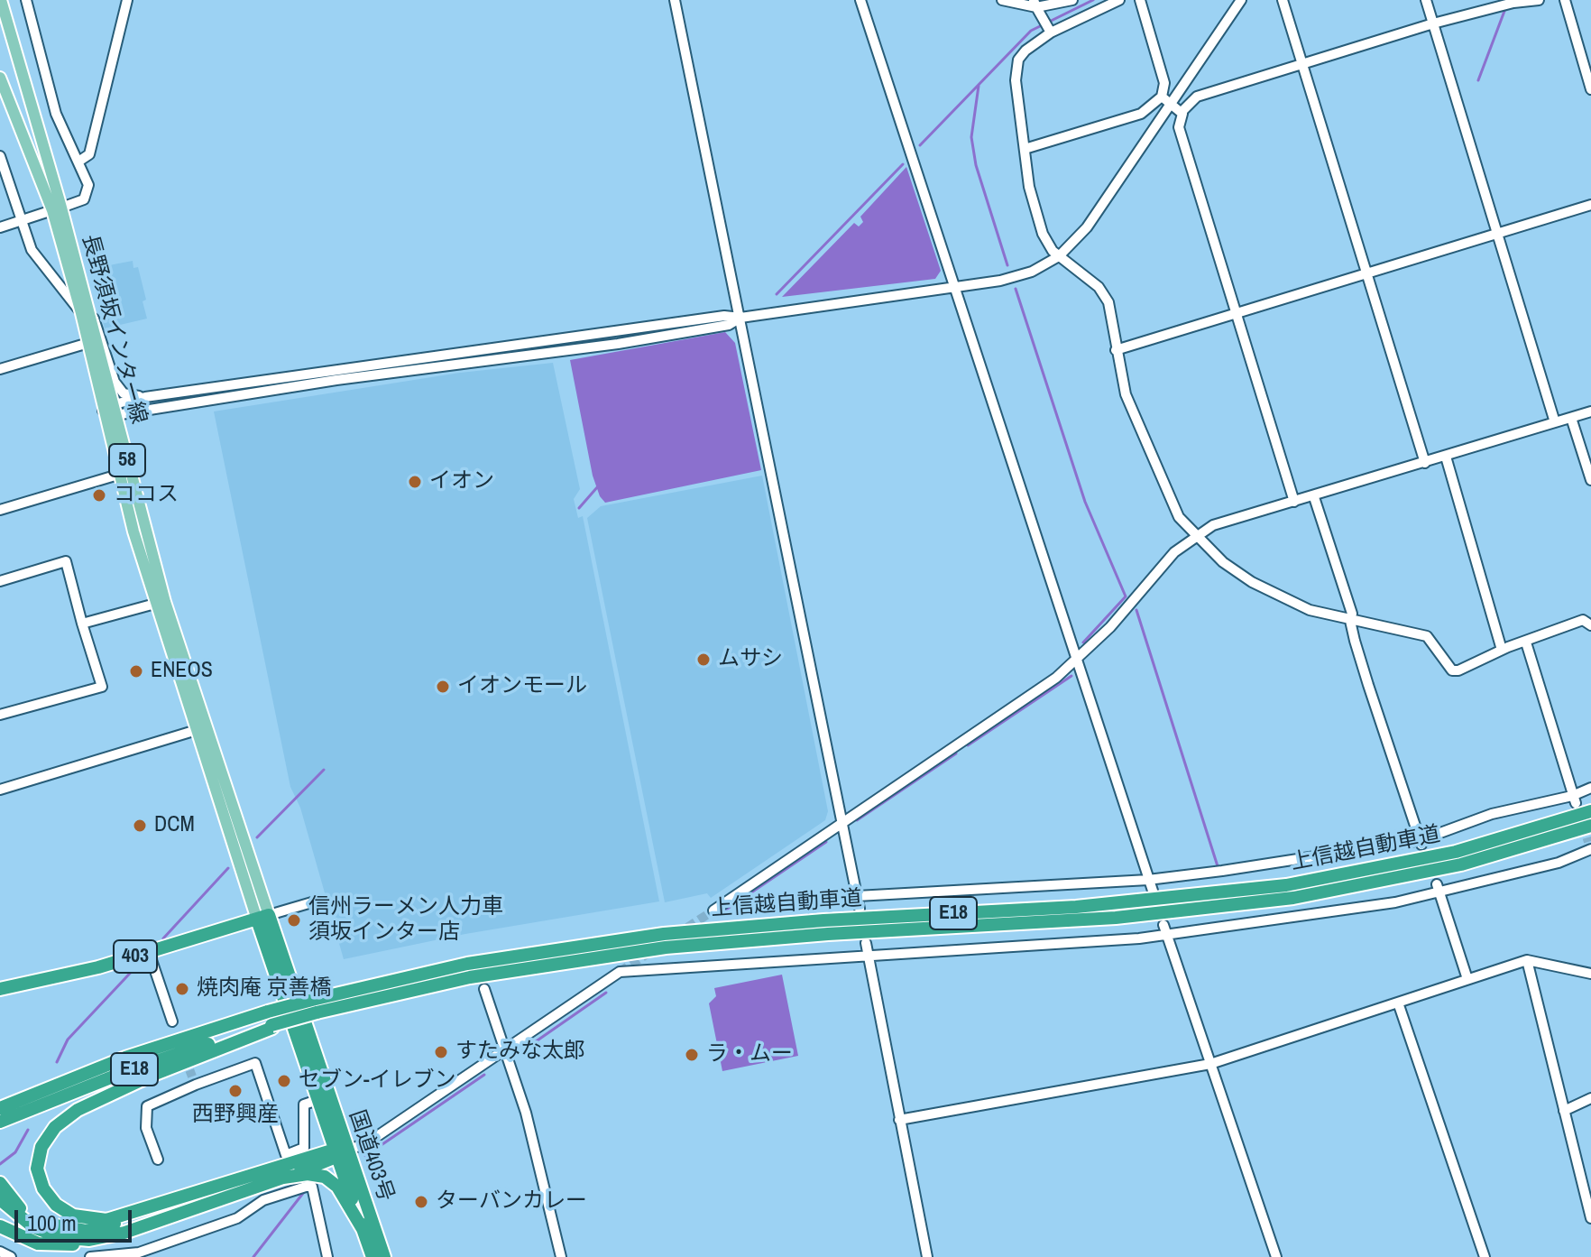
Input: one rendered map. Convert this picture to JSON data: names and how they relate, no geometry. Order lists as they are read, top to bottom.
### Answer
{
  "streets": {
    "highway": [
      "上信越自動車道",
      "E18",
      "403",
      "国道403号"
    ],
    "main road": ["長野須坂インター線", "58"]
  },
  "crossings": [
    ["長野須坂インター線", "403"],
    ["長野須坂インター線", "国道403号"],
    ["403", "国道403号"]
  ],
  "places": [
    "イオン",
    "ココス",
    "ムサシ",
    "ENEOS",
    "イオンモール",
    "DCM",
    "信州ラーメン人力車 須坂インター店",
    "焼肉庵 京善橋",
    "すたみな太郎",
    "ラ・ムー",
    "セブン-イレブン",
    "西野興産",
    "ターバンカレー"
  ],
  "scale_bar": "100 m"
}
